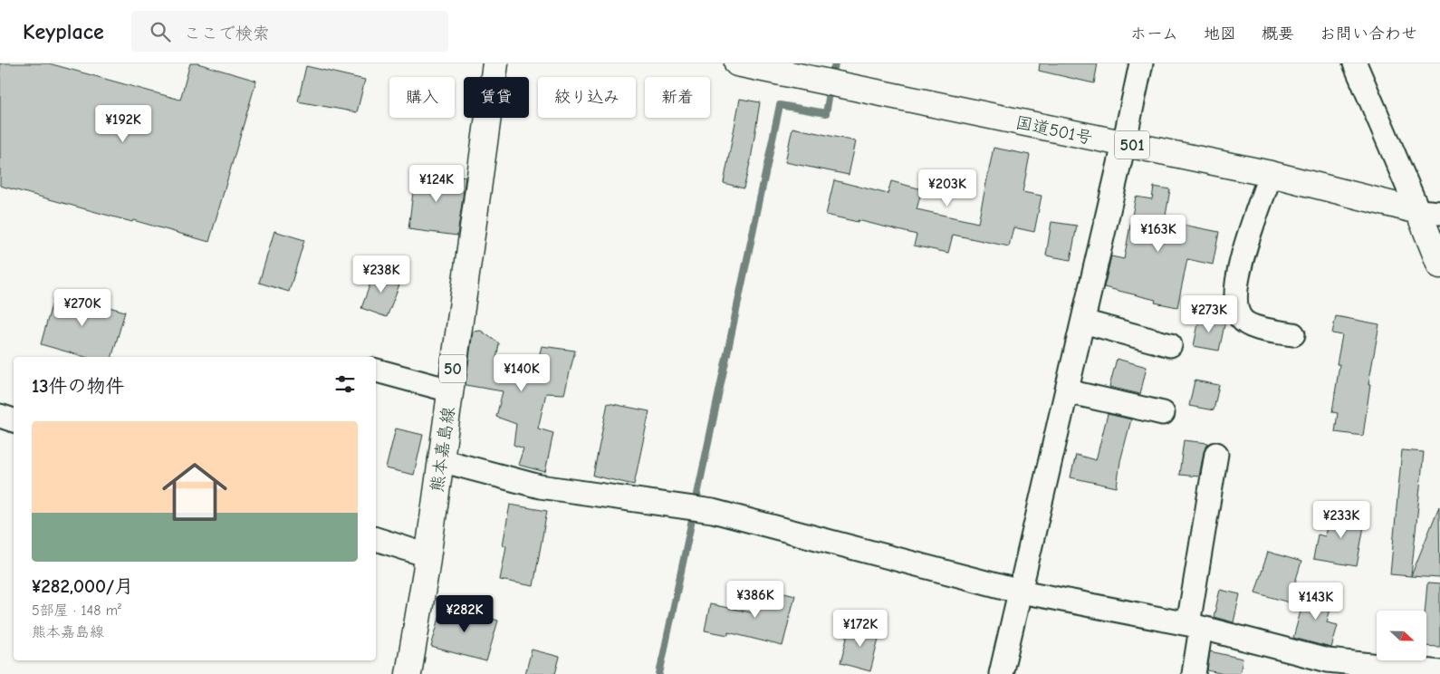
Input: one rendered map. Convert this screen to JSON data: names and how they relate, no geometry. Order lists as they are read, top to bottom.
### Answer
{
  "streets": {
    "main road": [
      "国道501号",
      "501",
      "50",
      "熊本嘉島線"
    ]
  },
  "north": "right",
  "page": {
    "header": "Keyplace",
    "search": "ここで検索",
    "nav": [
      "ホーム",
      "地図",
      "概要",
      "お問い合わせ"
    ],
    "chip": [
      "購入",
      "賃貸",
      "絞り込み",
      "新着"
    ],
    "price": [
      "¥192K",
      "¥124K",
      "¥203K",
      "¥163K",
      "¥238K",
      "¥270K",
      "¥273K",
      "¥140K",
      "¥233K",
      "¥386K",
      "¥143K",
      "¥282K",
      "¥172K"
    ],
    "heading": "13件の物件",
    "list": [
      {
        "name": "¥282,000/月",
        "note": "5部屋 · 148 m² · 熊本嘉島線"
      }
    ]
  }
}
